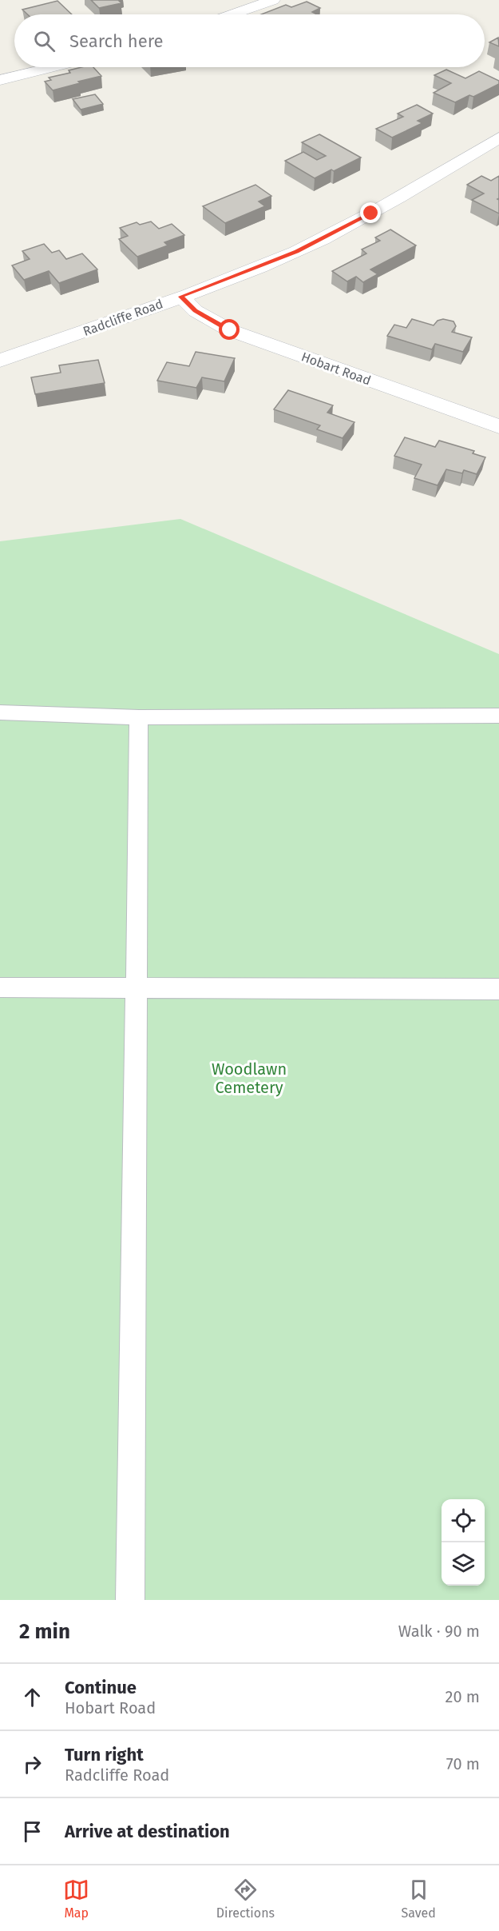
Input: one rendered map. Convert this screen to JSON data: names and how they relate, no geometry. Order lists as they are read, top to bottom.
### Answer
{
  "streets": {
    "street": ["Radcliffe Road", "Hobart Road"]
  },
  "crossings": [
    ["Radcliffe Road", "Hobart Road"]
  ],
  "parks": ["Woodlawn Cemetery"],
  "page": {
    "search": "Search here",
    "heading": ["2 min", "Walk · 90 m"],
    "list": [
      ["Continue", "Hobart Road", "20 m"],
      ["Turn right", "Radcliffe Road", "70 m"],
      "Arrive at destination"
    ],
    "nav": ["Map", "Directions", "Saved"]
  }
}
